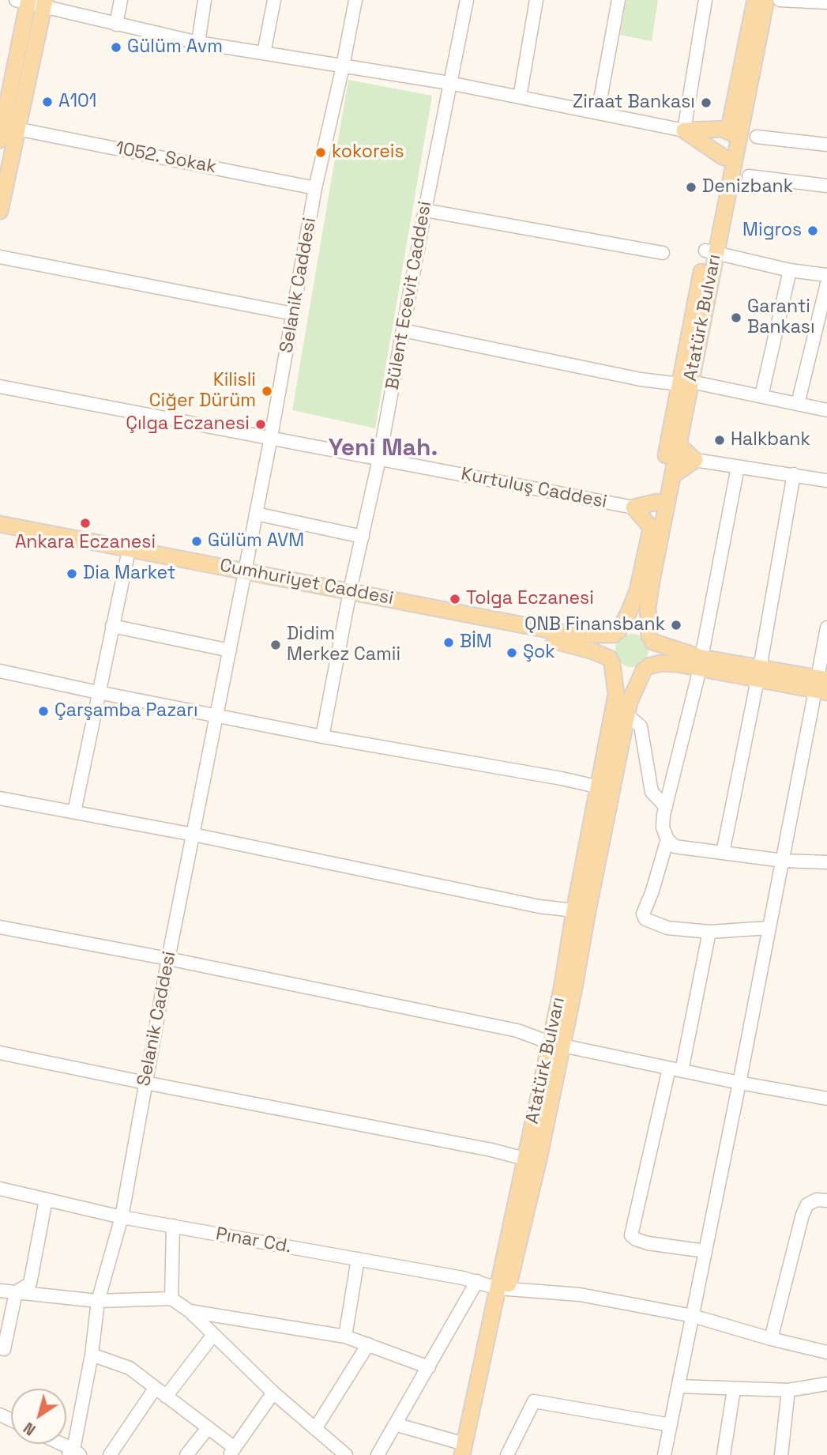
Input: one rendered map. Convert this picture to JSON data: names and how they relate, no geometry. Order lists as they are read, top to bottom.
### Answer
{
  "streets": {
    "main road": ["Atatürk Bulvarı", "Cumhuriyet Caddesi"],
    "street": [
      "1052. Sokak",
      "Selanik Caddesi",
      "Bülent Ecevit Caddesi",
      "Kurtuluş Caddesi",
      "Pınar Cd."
    ]
  },
  "crossings": [
    ["1052. Sokak", "Selanik Caddesi"],
    ["Selanik Caddesi", "Kurtuluş Caddesi"],
    ["Selanik Caddesi", "Cumhuriyet Caddesi"],
    ["Selanik Caddesi", "Pınar Cd."],
    ["Bülent Ecevit Caddesi", "Kurtuluş Caddesi"],
    ["Bülent Ecevit Caddesi", "Cumhuriyet Caddesi"],
    ["Atatürk Bulvarı", "Cumhuriyet Caddesi"],
    ["Atatürk Bulvarı", "Pınar Cd."]
  ],
  "districts": ["Yeni Mah."],
  "places": [
    "Gülüm Avm",
    "A101",
    "Ziraat Bankası",
    "kokoreis",
    "Denizbank",
    "Migros",
    "Garanti Bankası",
    "Kilisli Ciğer Dürüm",
    "Çılga Eczanesi",
    "Halkbank",
    "Ankara Eczanesi",
    "Gülüm AVM",
    "Dia Market",
    "Tolga Eczanesi",
    "QNB Finansbank",
    "BİM",
    "Didim Merkez Camii",
    "Şok",
    "Çarşamba Pazarı"
  ],
  "north": "bottom left"
}
